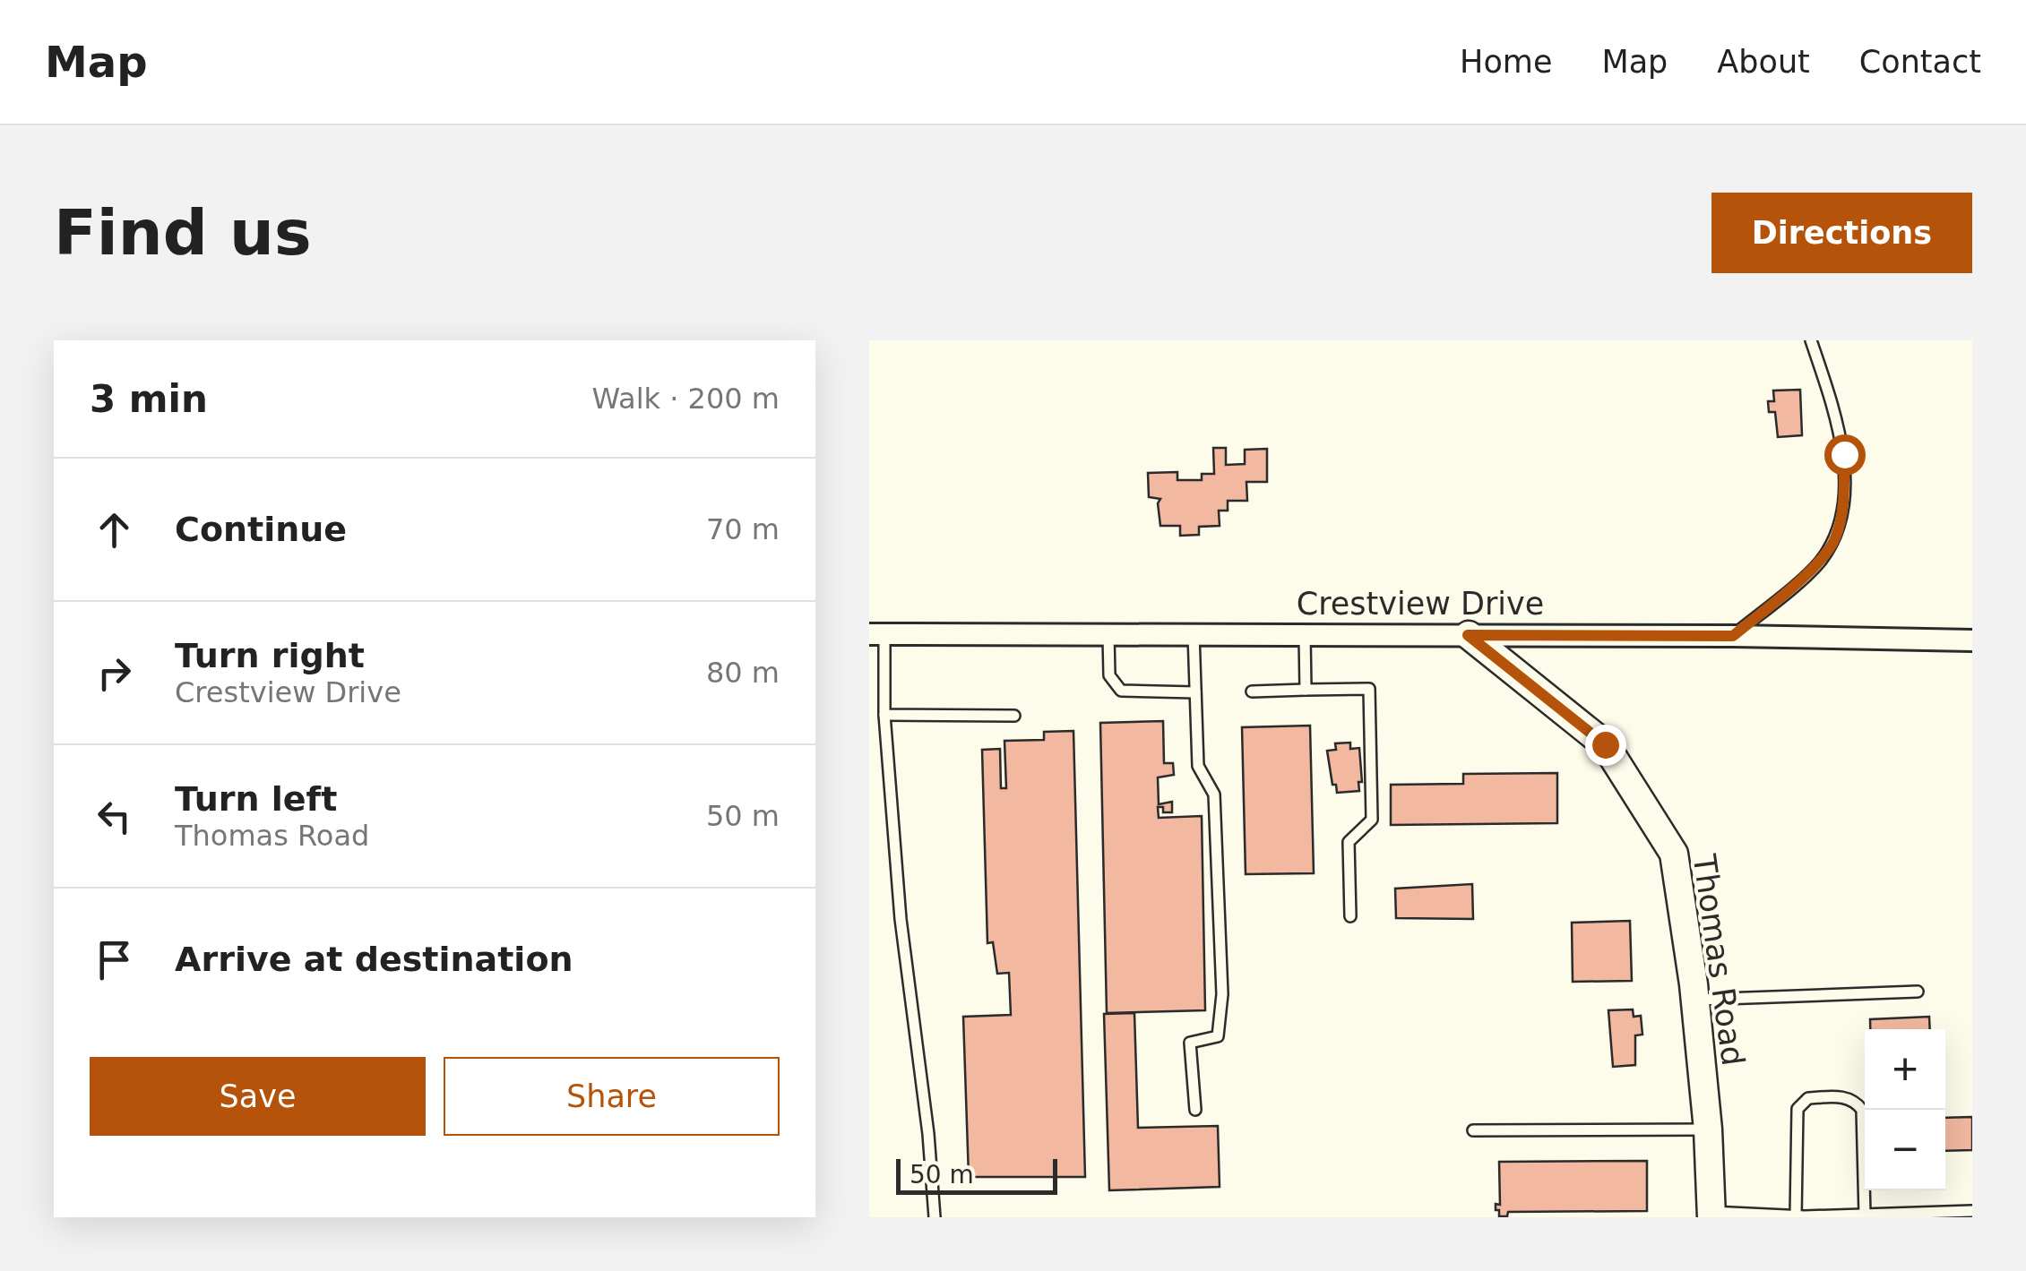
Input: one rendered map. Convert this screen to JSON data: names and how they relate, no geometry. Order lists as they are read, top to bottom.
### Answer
{
  "streets": {
    "street": ["Crestview Drive", "Thomas Road"]
  },
  "crossings": [
    ["Crestview Drive", "Thomas Road"]
  ],
  "scale_bar": "50 m",
  "page": {
    "header": "Map",
    "nav": [
      "Home",
      "Map",
      "About",
      "Contact"
    ],
    "buttons": [
      "Directions",
      ["Save", "Share"]
    ],
    "title": "Find us",
    "heading": ["3 min", "Walk · 200 m"],
    "list": [
      ["Continue", "70 m"],
      ["Turn right", "Crestview Drive", "80 m"],
      ["Turn left", "Thomas Road", "50 m"],
      "Arrive at destination"
    ],
    "map_buttons": ["+", "−"],
    "scale": "50 m"
  }
}
